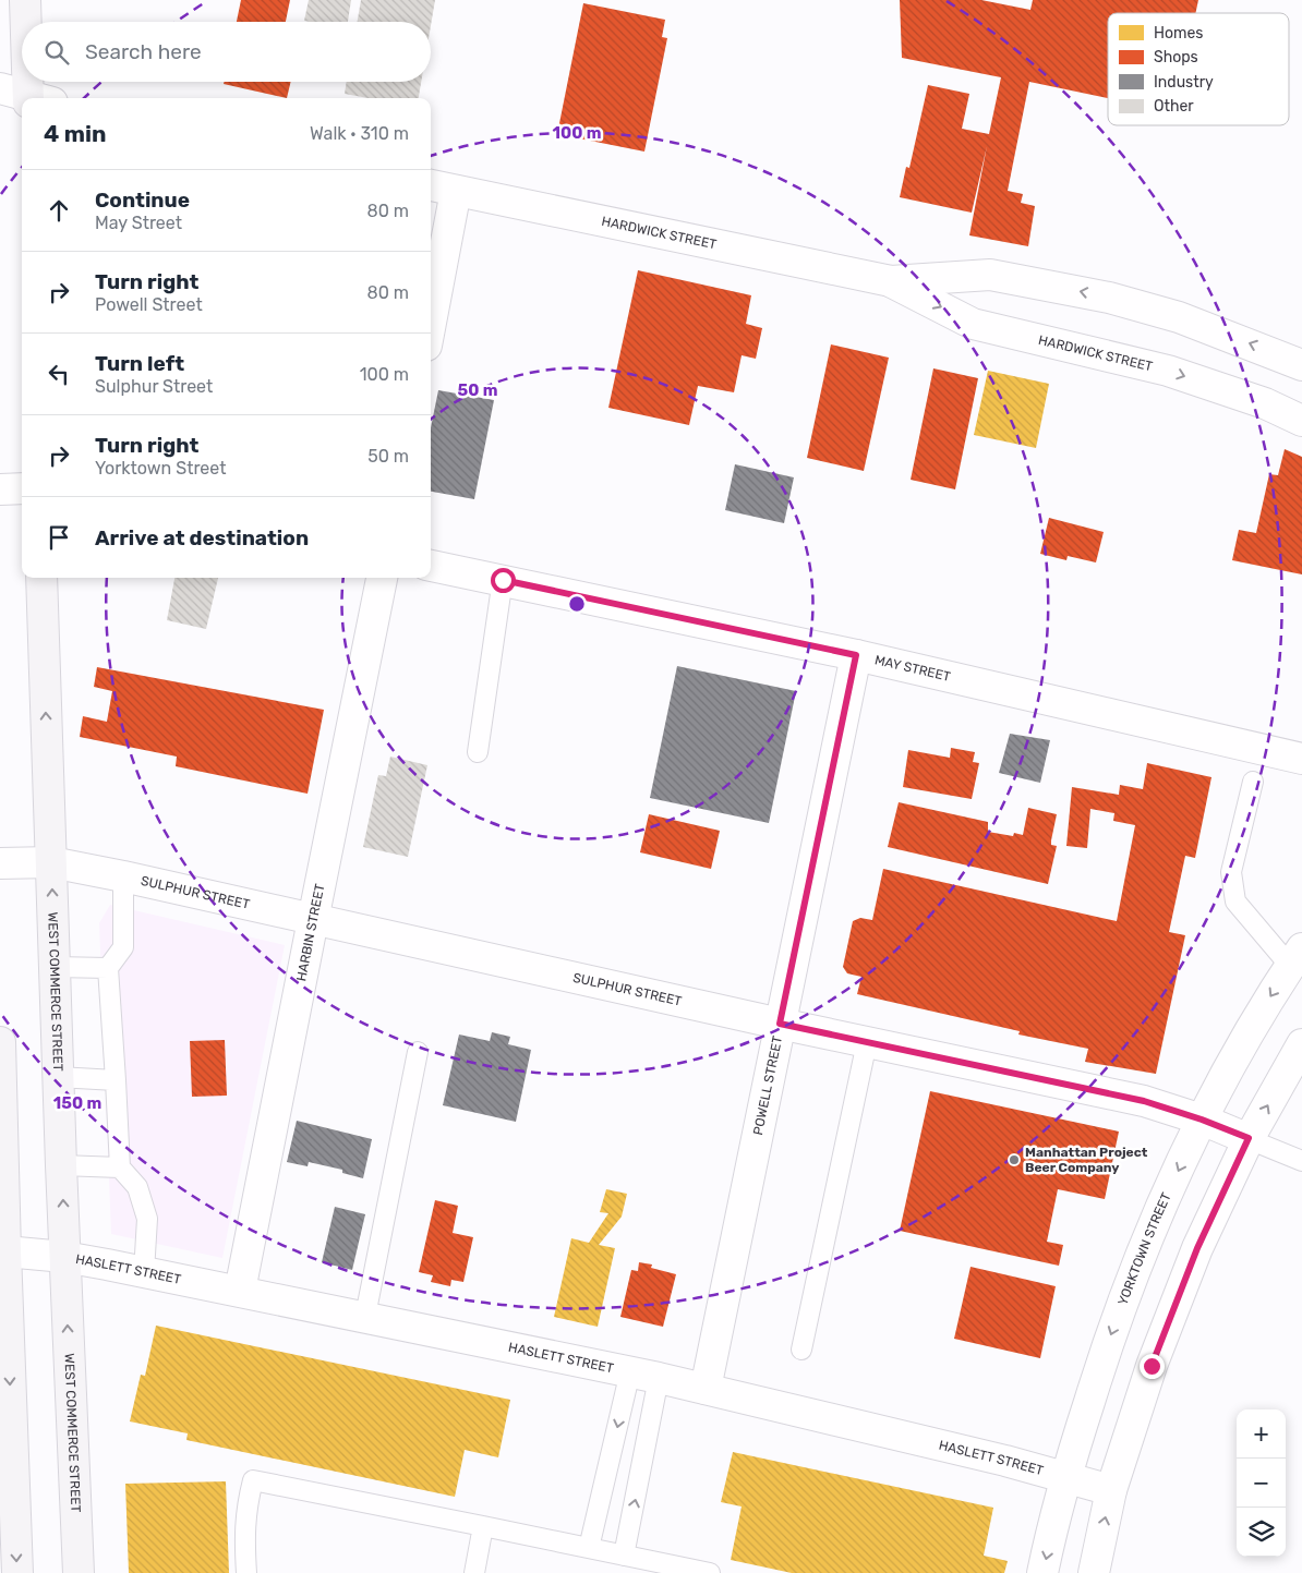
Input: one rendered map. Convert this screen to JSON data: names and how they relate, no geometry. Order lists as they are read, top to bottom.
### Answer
{
  "streets": {
    "main road": ["WEST COMMERCE STREET"],
    "street": [
      "HARDWICK STREET",
      "MAY STREET",
      "SULPHUR STREET",
      "HARBIN STREET",
      "POWELL STREET",
      "YORKTOWN STREET",
      "HASLETT STREET"
    ]
  },
  "crossings": [
    ["MAY STREET", "POWELL STREET"],
    ["SULPHUR STREET", "HARBIN STREET"],
    ["SULPHUR STREET", "WEST COMMERCE STREET"],
    ["SULPHUR STREET", "POWELL STREET"],
    ["SULPHUR STREET", "YORKTOWN STREET"],
    ["HARBIN STREET", "HASLETT STREET"],
    ["WEST COMMERCE STREET", "HASLETT STREET"],
    ["POWELL STREET", "HASLETT STREET"],
    ["YORKTOWN STREET", "HASLETT STREET"]
  ],
  "places": ["Manhattan Project Beer Company"],
  "legend": [
    "Homes",
    "Shops",
    "Industry",
    "Other"
  ],
  "page": {
    "search": "Search here",
    "heading": ["4 min", "Walk · 310 m"],
    "list": [
      ["Continue", "May Street", "80 m"],
      ["Turn right", "Powell Street", "80 m"],
      ["Turn left", "Sulphur Street", "100 m"],
      ["Turn right", "Yorktown Street", "50 m"],
      "Arrive at destination"
    ],
    "map_buttons": ["+", "−"]
  },
  "rings": ["100 m", "50 m", "150 m"]
}
